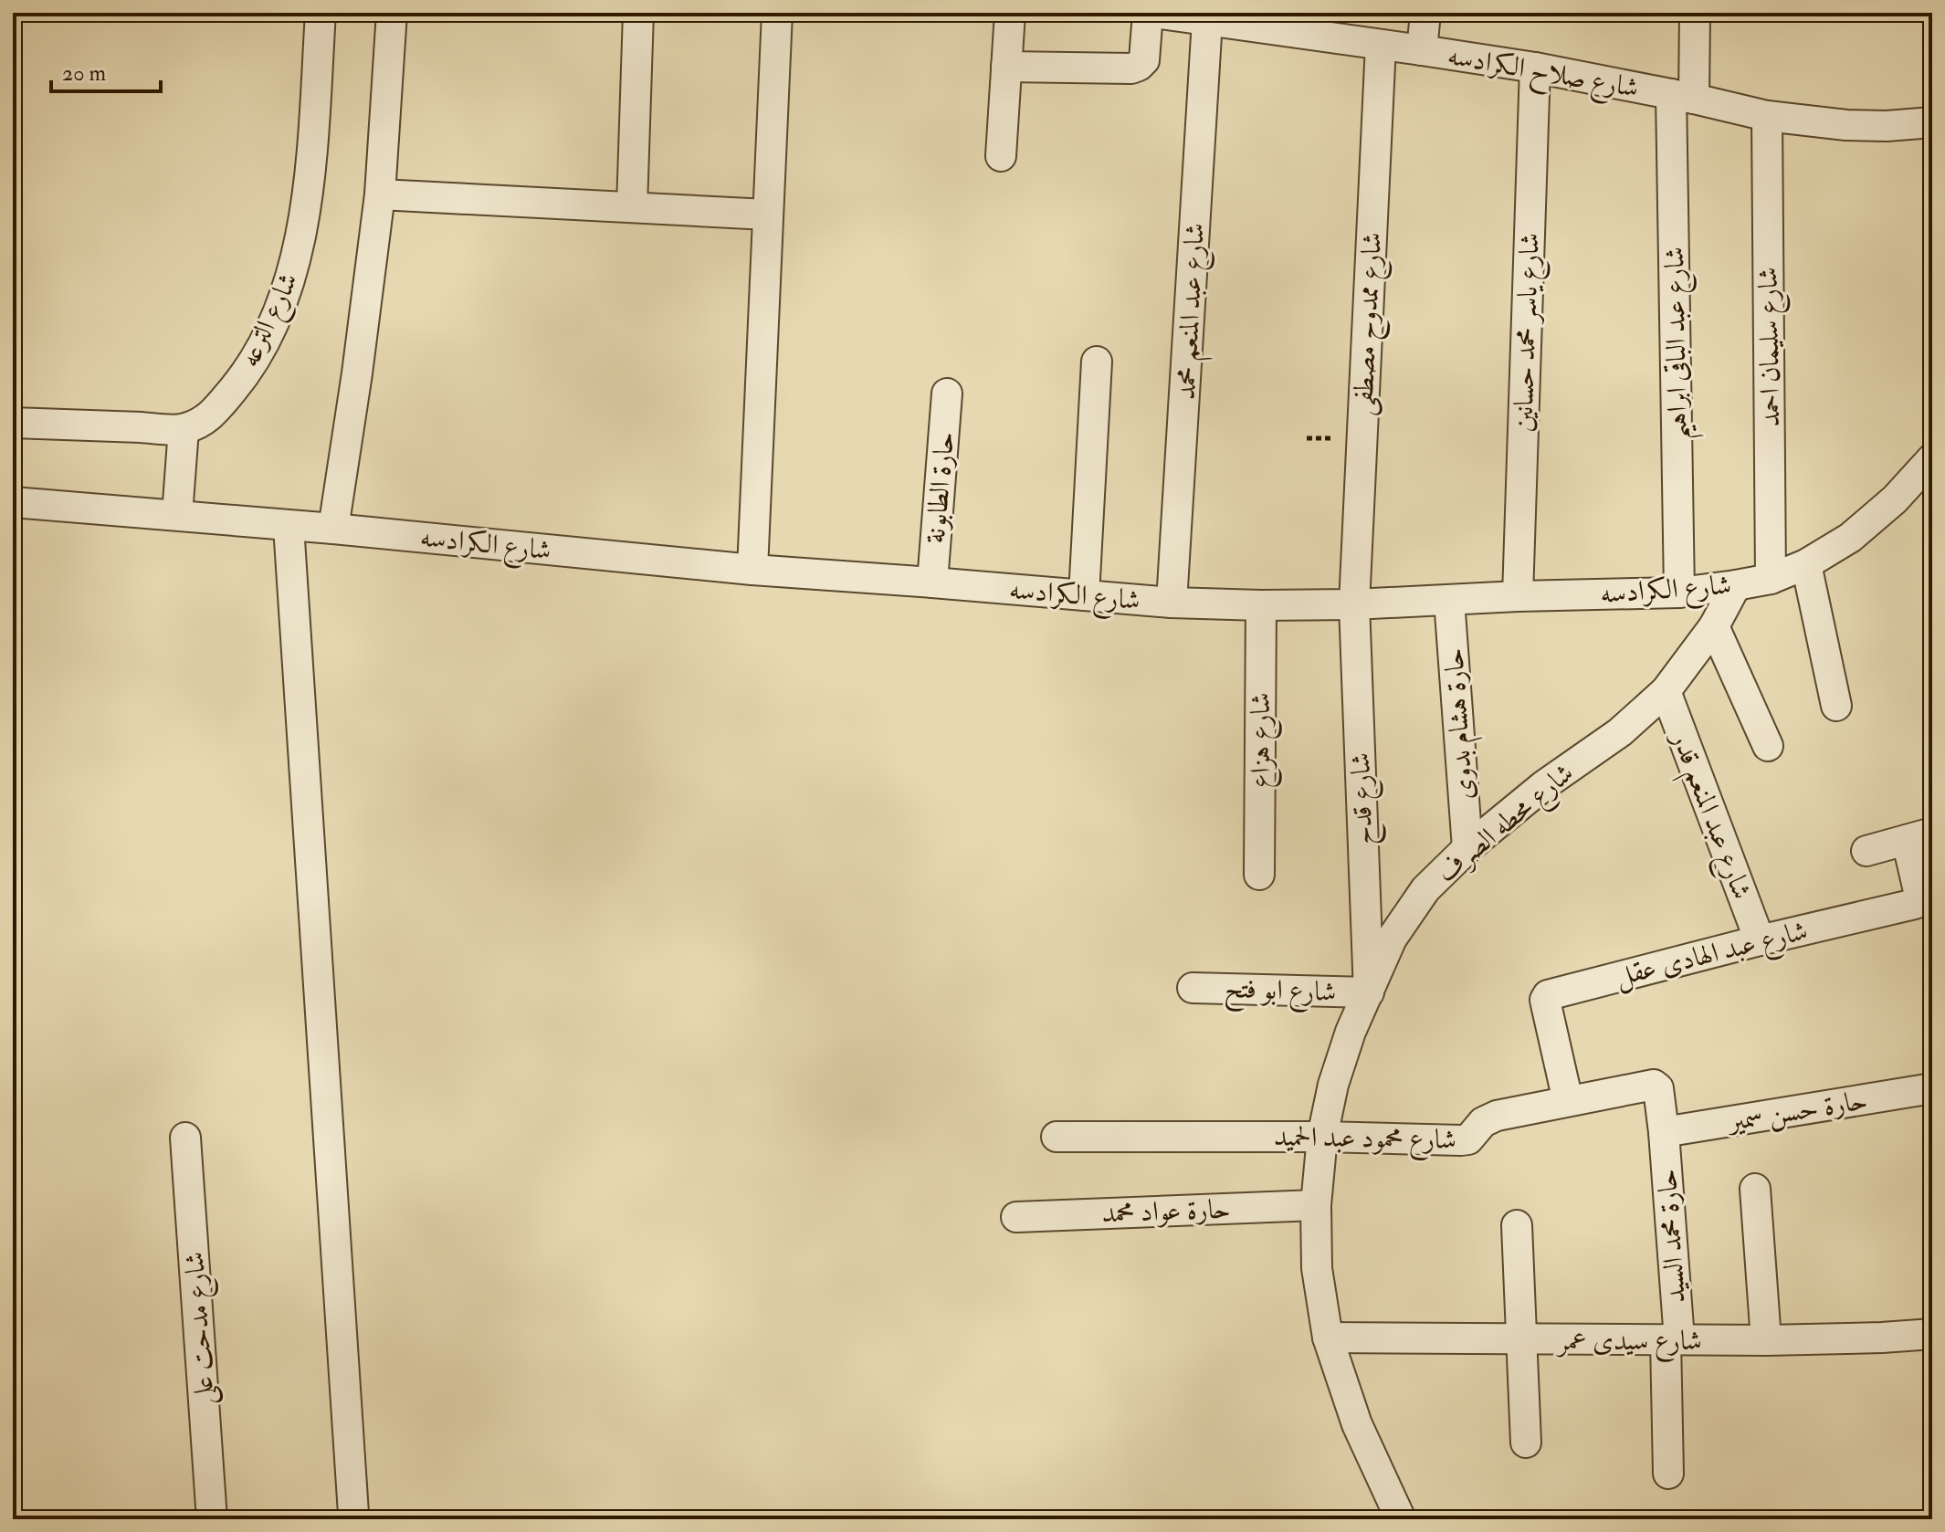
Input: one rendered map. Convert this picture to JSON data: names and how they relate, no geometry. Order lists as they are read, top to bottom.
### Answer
{
  "streets": {
    "street": [
      "شارع صلاح الكرادسه",
      "شارع عبد المنعم محمد",
      "شارع الترعه",
      "شارع ممدوح مصطفى",
      "شارع ياسر محمد حسانين",
      "شارع عبد الباقى ابراهيم",
      "شارع سليمان احمد",
      "حارة الطابونة",
      "شارع الكرادسه",
      "حارة هشام بدوى",
      "شارع هزاع",
      "شارع قدح",
      "شارع عبد المنعم قدر",
      "شارع محطه الصرف",
      "شارع عبد الهادى عقل",
      "شارع ابو فتح",
      "حارة حسن سمير",
      "شارع محمود عبد الحميد",
      "حارة عواد محمد",
      "حارة محمد السيد",
      "شارع مدحت على",
      "شارع سيدى عمر"
    ]
  },
  "crossings": [
    ["شارع صلاح الكرادسه", "شارع عبد المنعم محمد"],
    ["شارع صلاح الكرادسه", "شارع ممدوح مصطفى"],
    ["شارع صلاح الكرادسه", "شارع ياسر محمد حسانين"],
    ["شارع صلاح الكرادسه", "شارع عبد الباقى ابراهيم"],
    ["شارع صلاح الكرادسه", "شارع سليمان احمد"],
    ["شارع عبد المنعم محمد", "شارع الكرادسه"],
    ["شارع ممدوح مصطفى", "شارع الكرادسه"],
    ["شارع ممدوح مصطفى", "شارع قدح"],
    ["شارع ياسر محمد حسانين", "شارع الكرادسه"],
    ["شارع عبد الباقى ابراهيم", "شارع الكرادسه"],
    ["شارع سليمان احمد", "شارع الكرادسه"],
    ["حارة الطابونة", "شارع الكرادسه"],
    ["شارع الكرادسه", "حارة هشام بدوى"],
    ["شارع الكرادسه", "شارع هزاع"],
    ["شارع الكرادسه", "شارع قدح"],
    ["شارع الكرادسه", "شارع محطه الصرف"],
    ["حارة هشام بدوى", "شارع محطه الصرف"],
    ["شارع قدح", "شارع محطه الصرف"],
    ["شارع قدح", "شارع ابو فتح"],
    ["شارع عبد المنعم قدر", "شارع محطه الصرف"],
    ["شارع عبد المنعم قدر", "شارع عبد الهادى عقل"],
    ["شارع محطه الصرف", "شارع ابو فتح"],
    ["شارع محطه الصرف", "شارع محمود عبد الحميد"],
    ["شارع محطه الصرف", "حارة عواد محمد"],
    ["شارع محطه الصرف", "شارع سيدى عمر"],
    ["شارع عبد الهادى عقل", "شارع محمود عبد الحميد"],
    ["حارة حسن سمير", "شارع محمود عبد الحميد"],
    ["حارة حسن سمير", "حارة محمد السيد"],
    ["شارع محمود عبد الحميد", "حارة محمد السيد"],
    ["حارة محمد السيد", "شارع سيدى عمر"]
  ],
  "scale_bar": "20 m"
}
